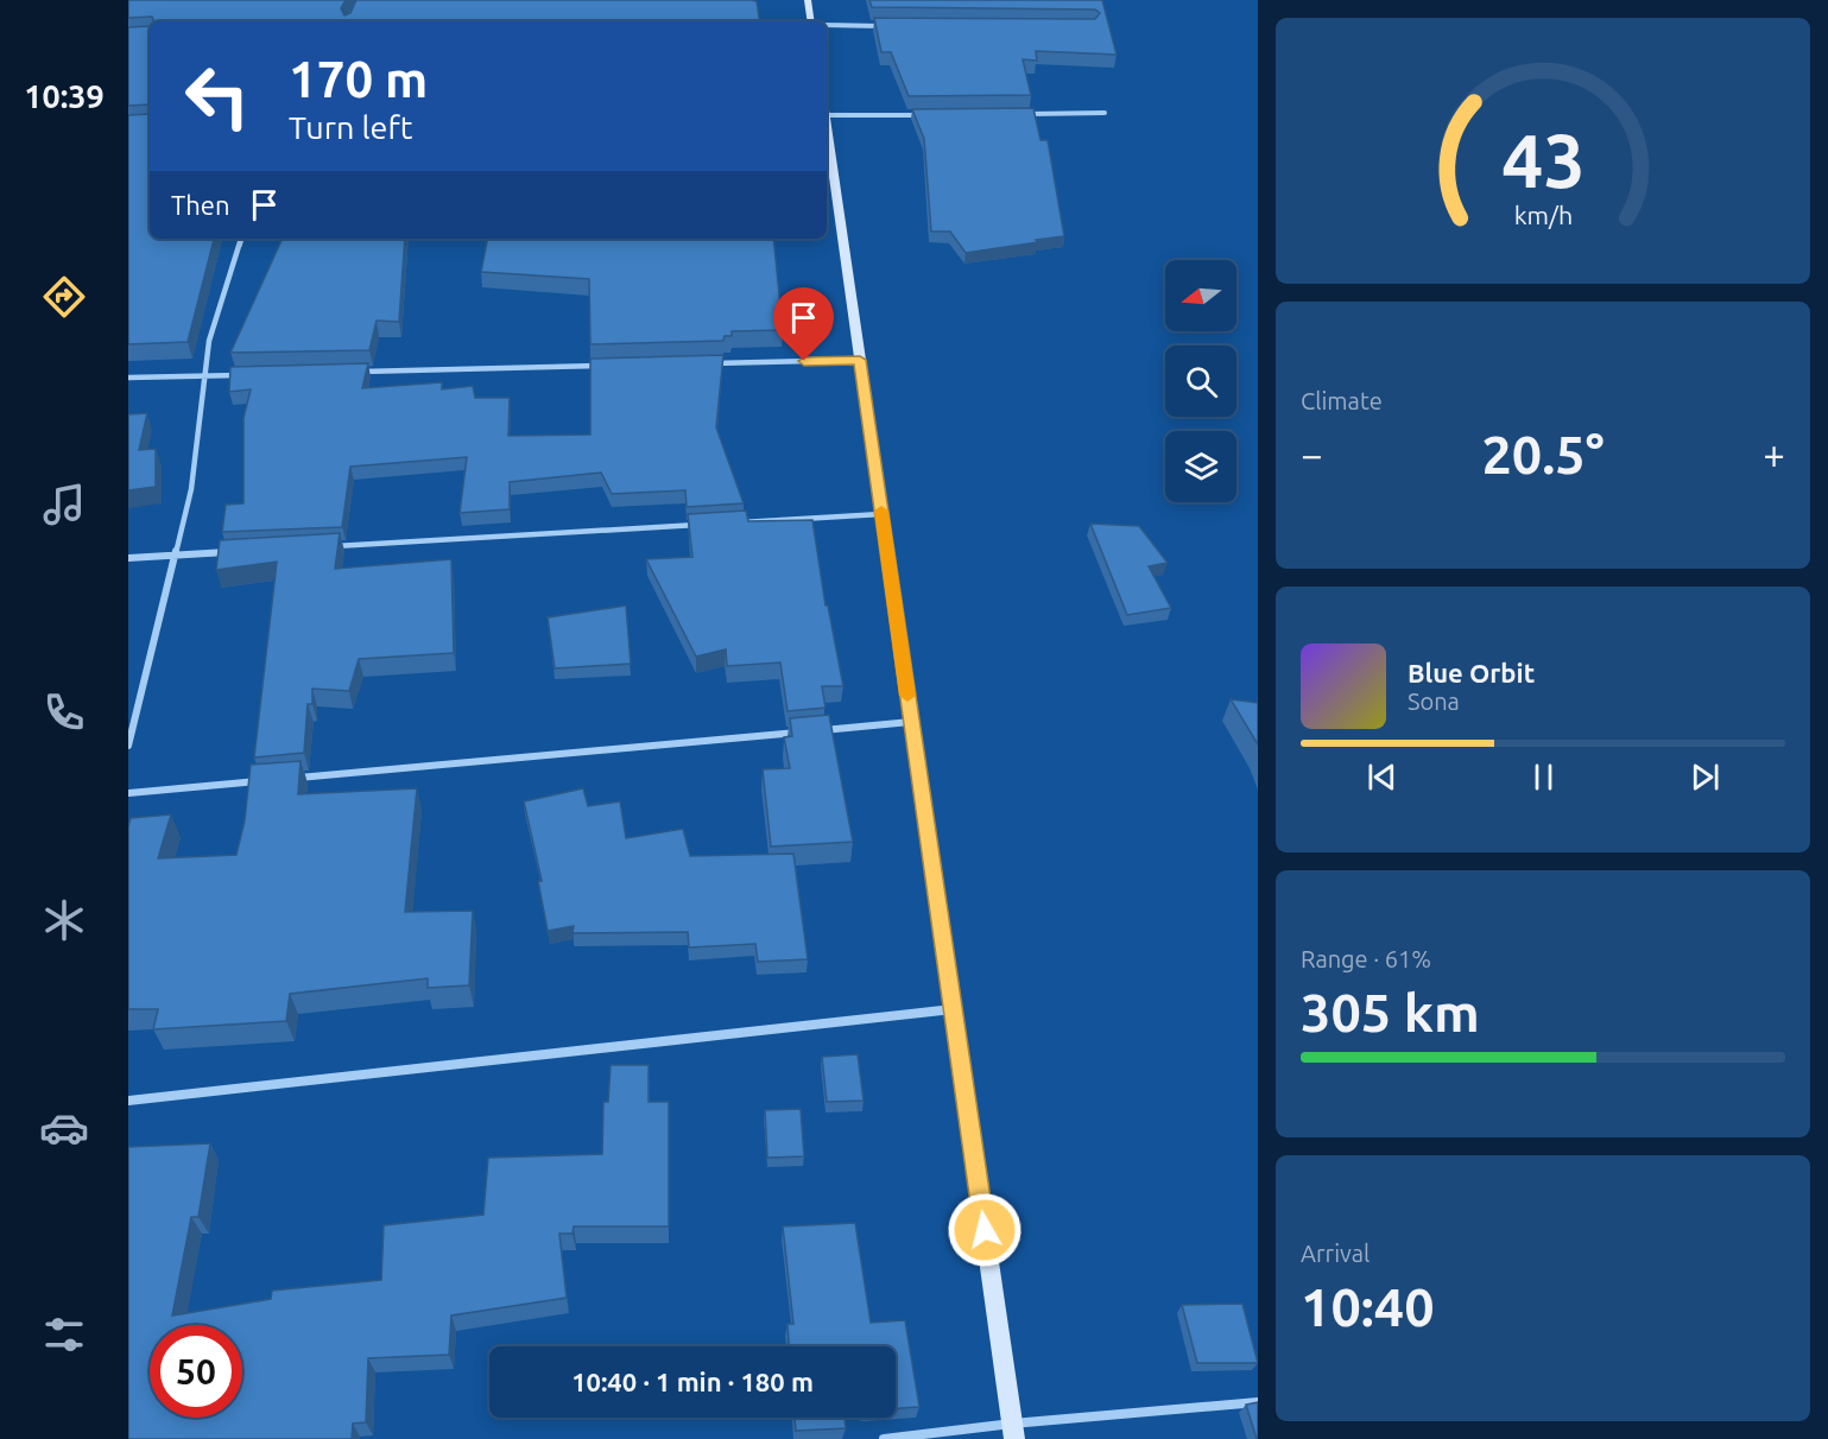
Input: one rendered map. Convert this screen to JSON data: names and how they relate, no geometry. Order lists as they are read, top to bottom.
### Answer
{
  "north": "left",
  "page": {
    "tabs": "10:39",
    "turn": ["170 m", "Turn left"],
    "then": "Then",
    "tile": [
      "Climate",
      ["Range · 61%", "305 km"],
      ["Arrival", "10:40"]
    ],
    "heat": ["−", "20.5°", "+"],
    "song": ["Blue Orbit", "Sona"],
    "limit": "50",
    "trip": "10:40 · 1 min · 180 m",
    "gauge": ["43", "km/h"]
  }
}
